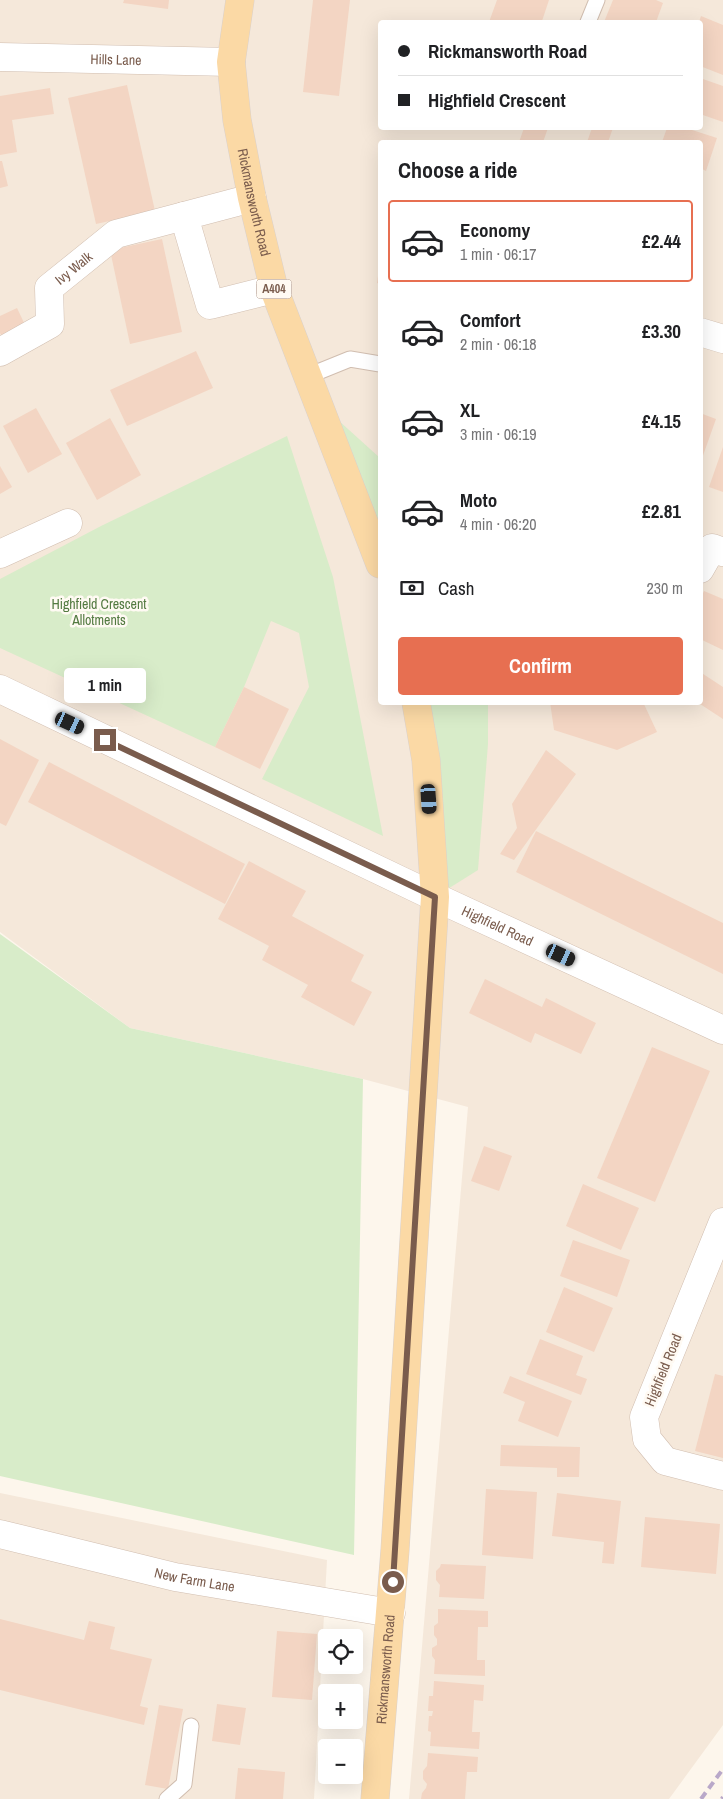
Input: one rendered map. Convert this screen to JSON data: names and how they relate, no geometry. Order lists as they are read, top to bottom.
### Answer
{
  "streets": {
    "main road": ["Rickmansworth Road", "A404"],
    "street": [
      "Hills Lane",
      "Ivy Walk",
      "Highfield Road",
      "New Farm Lane"
    ]
  },
  "crossings": [
    ["Hills Lane", "Rickmansworth Road"],
    ["Rickmansworth Road", "Ivy Walk"],
    ["Rickmansworth Road", "Highfield Road"],
    ["Rickmansworth Road", "New Farm Lane"]
  ],
  "parks": ["Highfield Crescent Allotments"],
  "page": {
    "banner": ["Rickmansworth Road", "Highfield Crescent"],
    "heading": "Choose a ride",
    "list": [
      {
        "name": "Economy",
        "note": "1 min · 06:17",
        "value": "£2.44"
      },
      {
        "name": "Comfort",
        "note": "2 min · 06:18",
        "value": "£3.30"
      },
      {
        "name": "XL",
        "note": "3 min · 06:19",
        "value": "£4.15"
      },
      {
        "name": "Moto",
        "note": "4 min · 06:20",
        "value": "£2.81"
      }
    ],
    "pay": ["Cash", "230 m"],
    "buttons": "Confirm",
    "bubble": "1 min",
    "map_buttons": ["+", "−"]
  }
}
